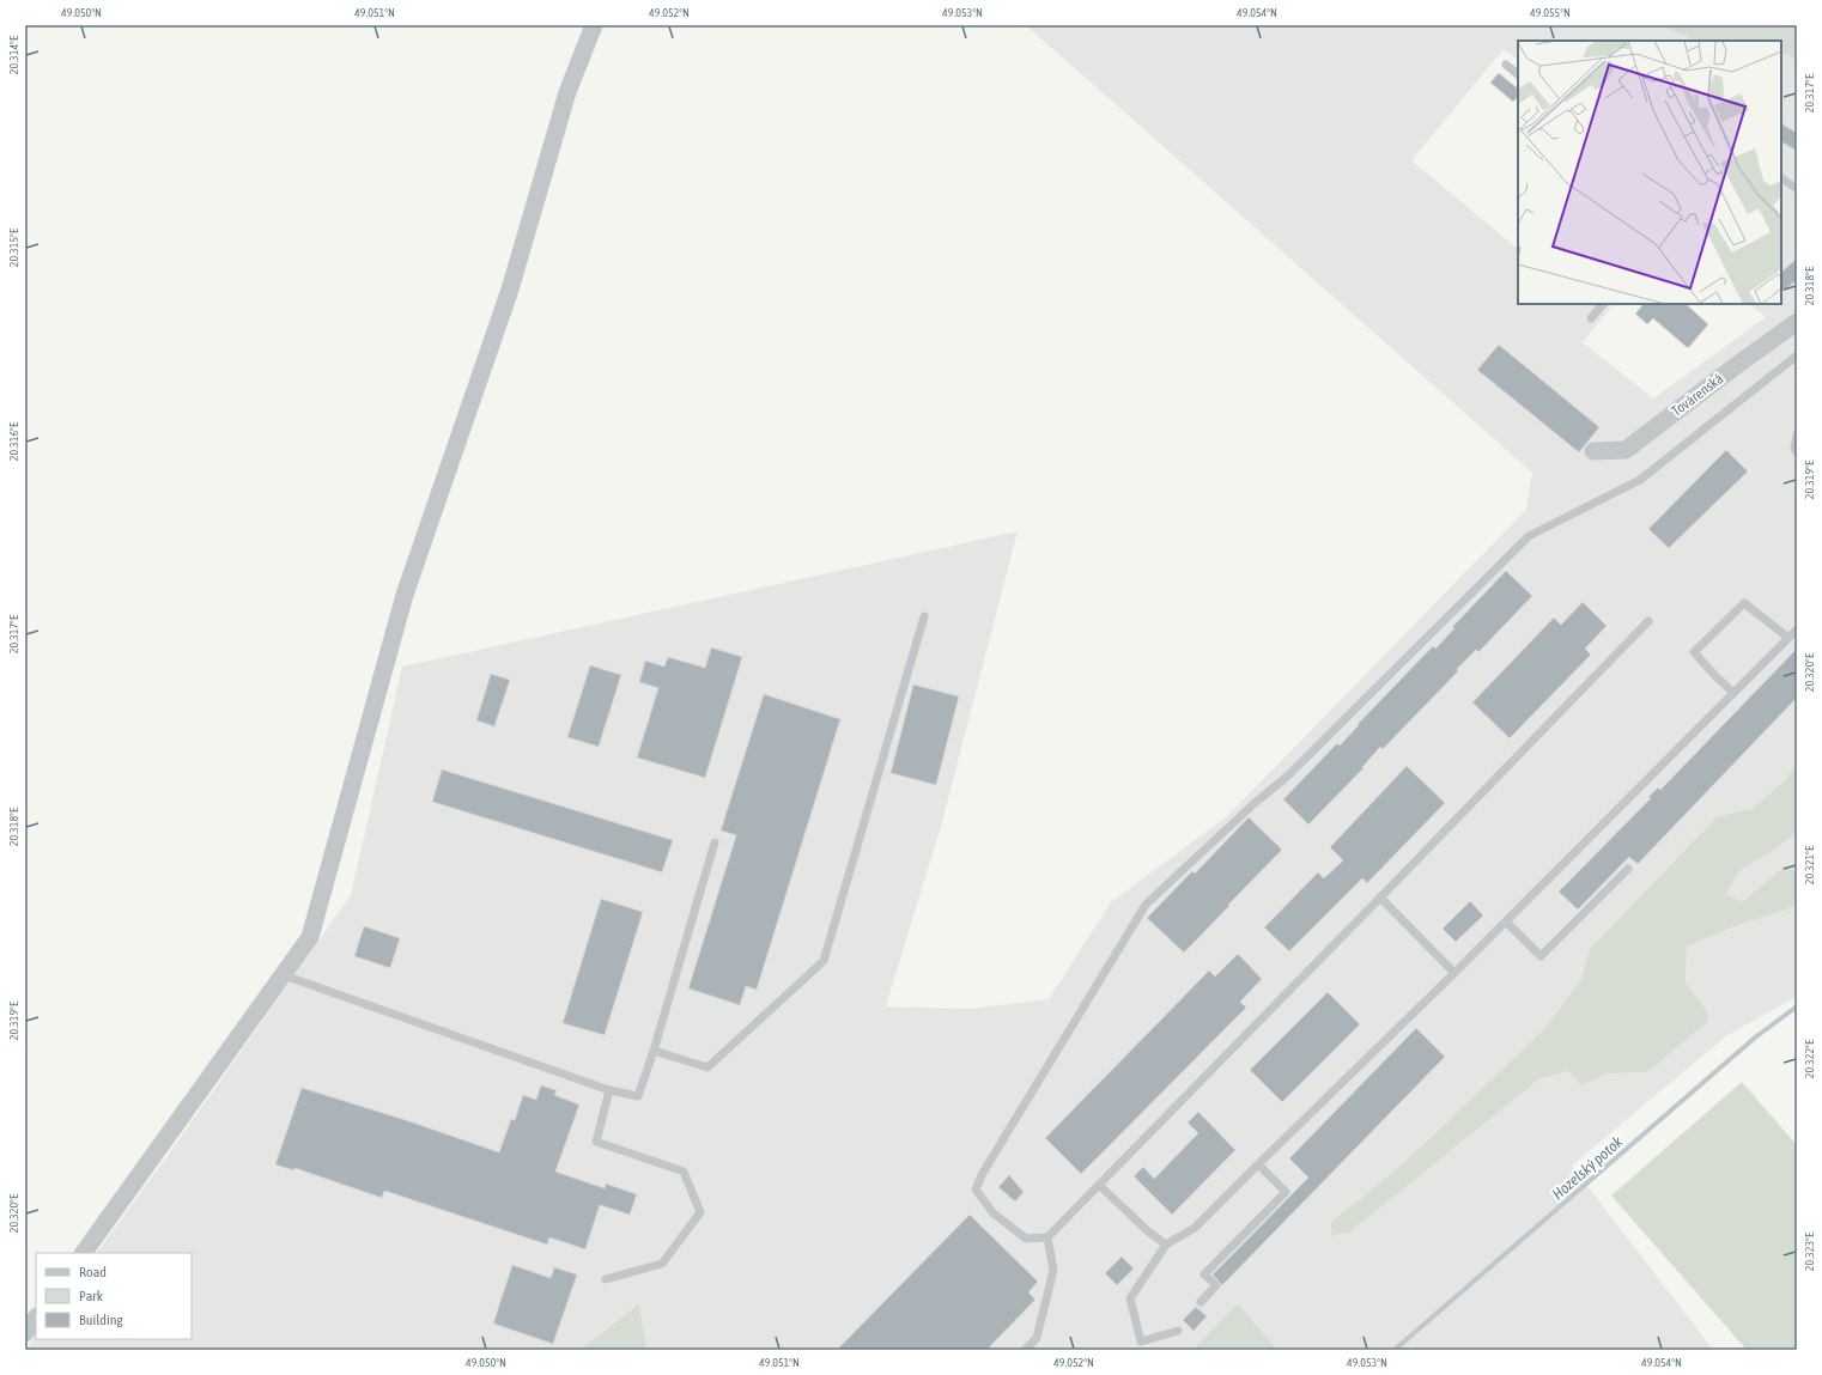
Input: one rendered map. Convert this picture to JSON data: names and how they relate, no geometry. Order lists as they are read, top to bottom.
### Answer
{
  "streets": {
    "street": ["Továrenská"]
  },
  "water": ["Hozelský potok"],
  "legend": ["Road", "Park", "Building"],
  "coordinates": [
    "49.050°N",
    "49.051°N",
    "49.052°N",
    "49.053°N",
    "49.054°N",
    "49.055°N",
    "20.314°E",
    "20.317°E",
    "20.315°E",
    "20.318°E",
    "20.316°E",
    "20.319°E",
    "20.320°E",
    "20.321°E",
    "20.322°E",
    "20.323°E"
  ]
}
